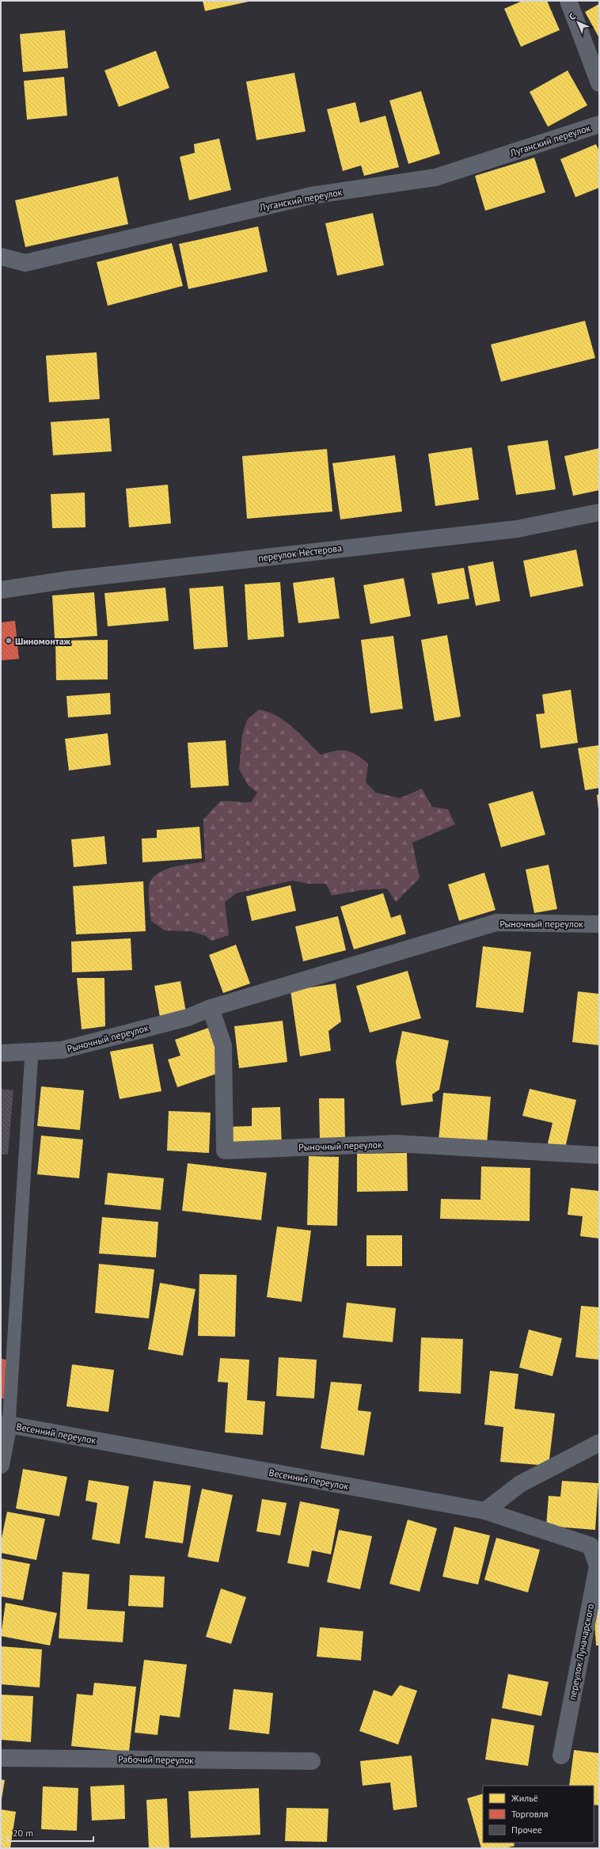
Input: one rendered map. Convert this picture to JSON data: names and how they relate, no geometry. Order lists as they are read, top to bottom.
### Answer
{
  "streets": {
    "street": [
      "Луганский переулок",
      "переулок Нестерова",
      "Рыночный переулок",
      "Весенний переулок",
      "переулок Луначарского",
      "Рабочий переулок"
    ]
  },
  "crossings": [
    ["Весенний переулок", "переулок Луначарского"]
  ],
  "places": ["Шиномонтаж"],
  "legend": ["Жильё", "Торговля", "Прочее"],
  "scale_bar": "20 m",
  "north": "top left"
}
